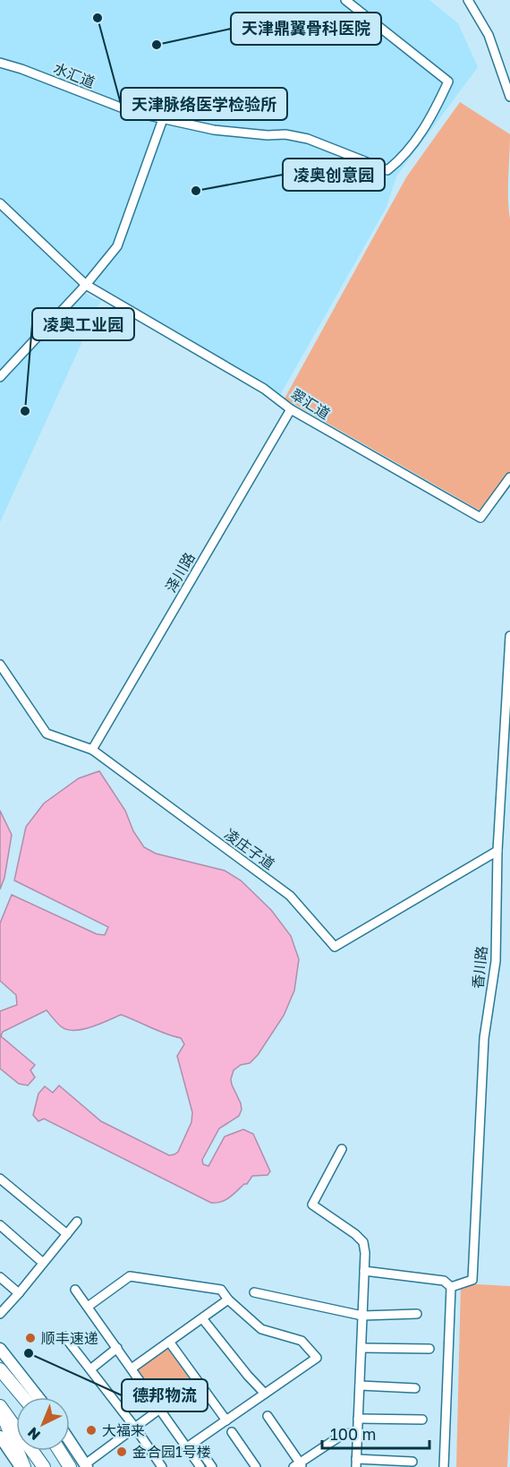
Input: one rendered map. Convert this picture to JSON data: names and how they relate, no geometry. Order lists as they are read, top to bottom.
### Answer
{
  "streets": {
    "street": [
      "水汇道",
      "翠汇道",
      "泽川路",
      "凌庄子道",
      "香川路"
    ]
  },
  "crossings": [
    ["翠汇道", "泽川路"],
    ["泽川路", "凌庄子道"],
    ["凌庄子道", "香川路"]
  ],
  "places": [
    "天津脉络医学检验所",
    "天津鼎翼骨科医院",
    "凌奥创意园",
    "凌奥工业园",
    "顺丰速递",
    "德邦物流",
    "大福来",
    "金合园1号楼"
  ],
  "scale_bar": "100 m",
  "north": "bottom left"
}
